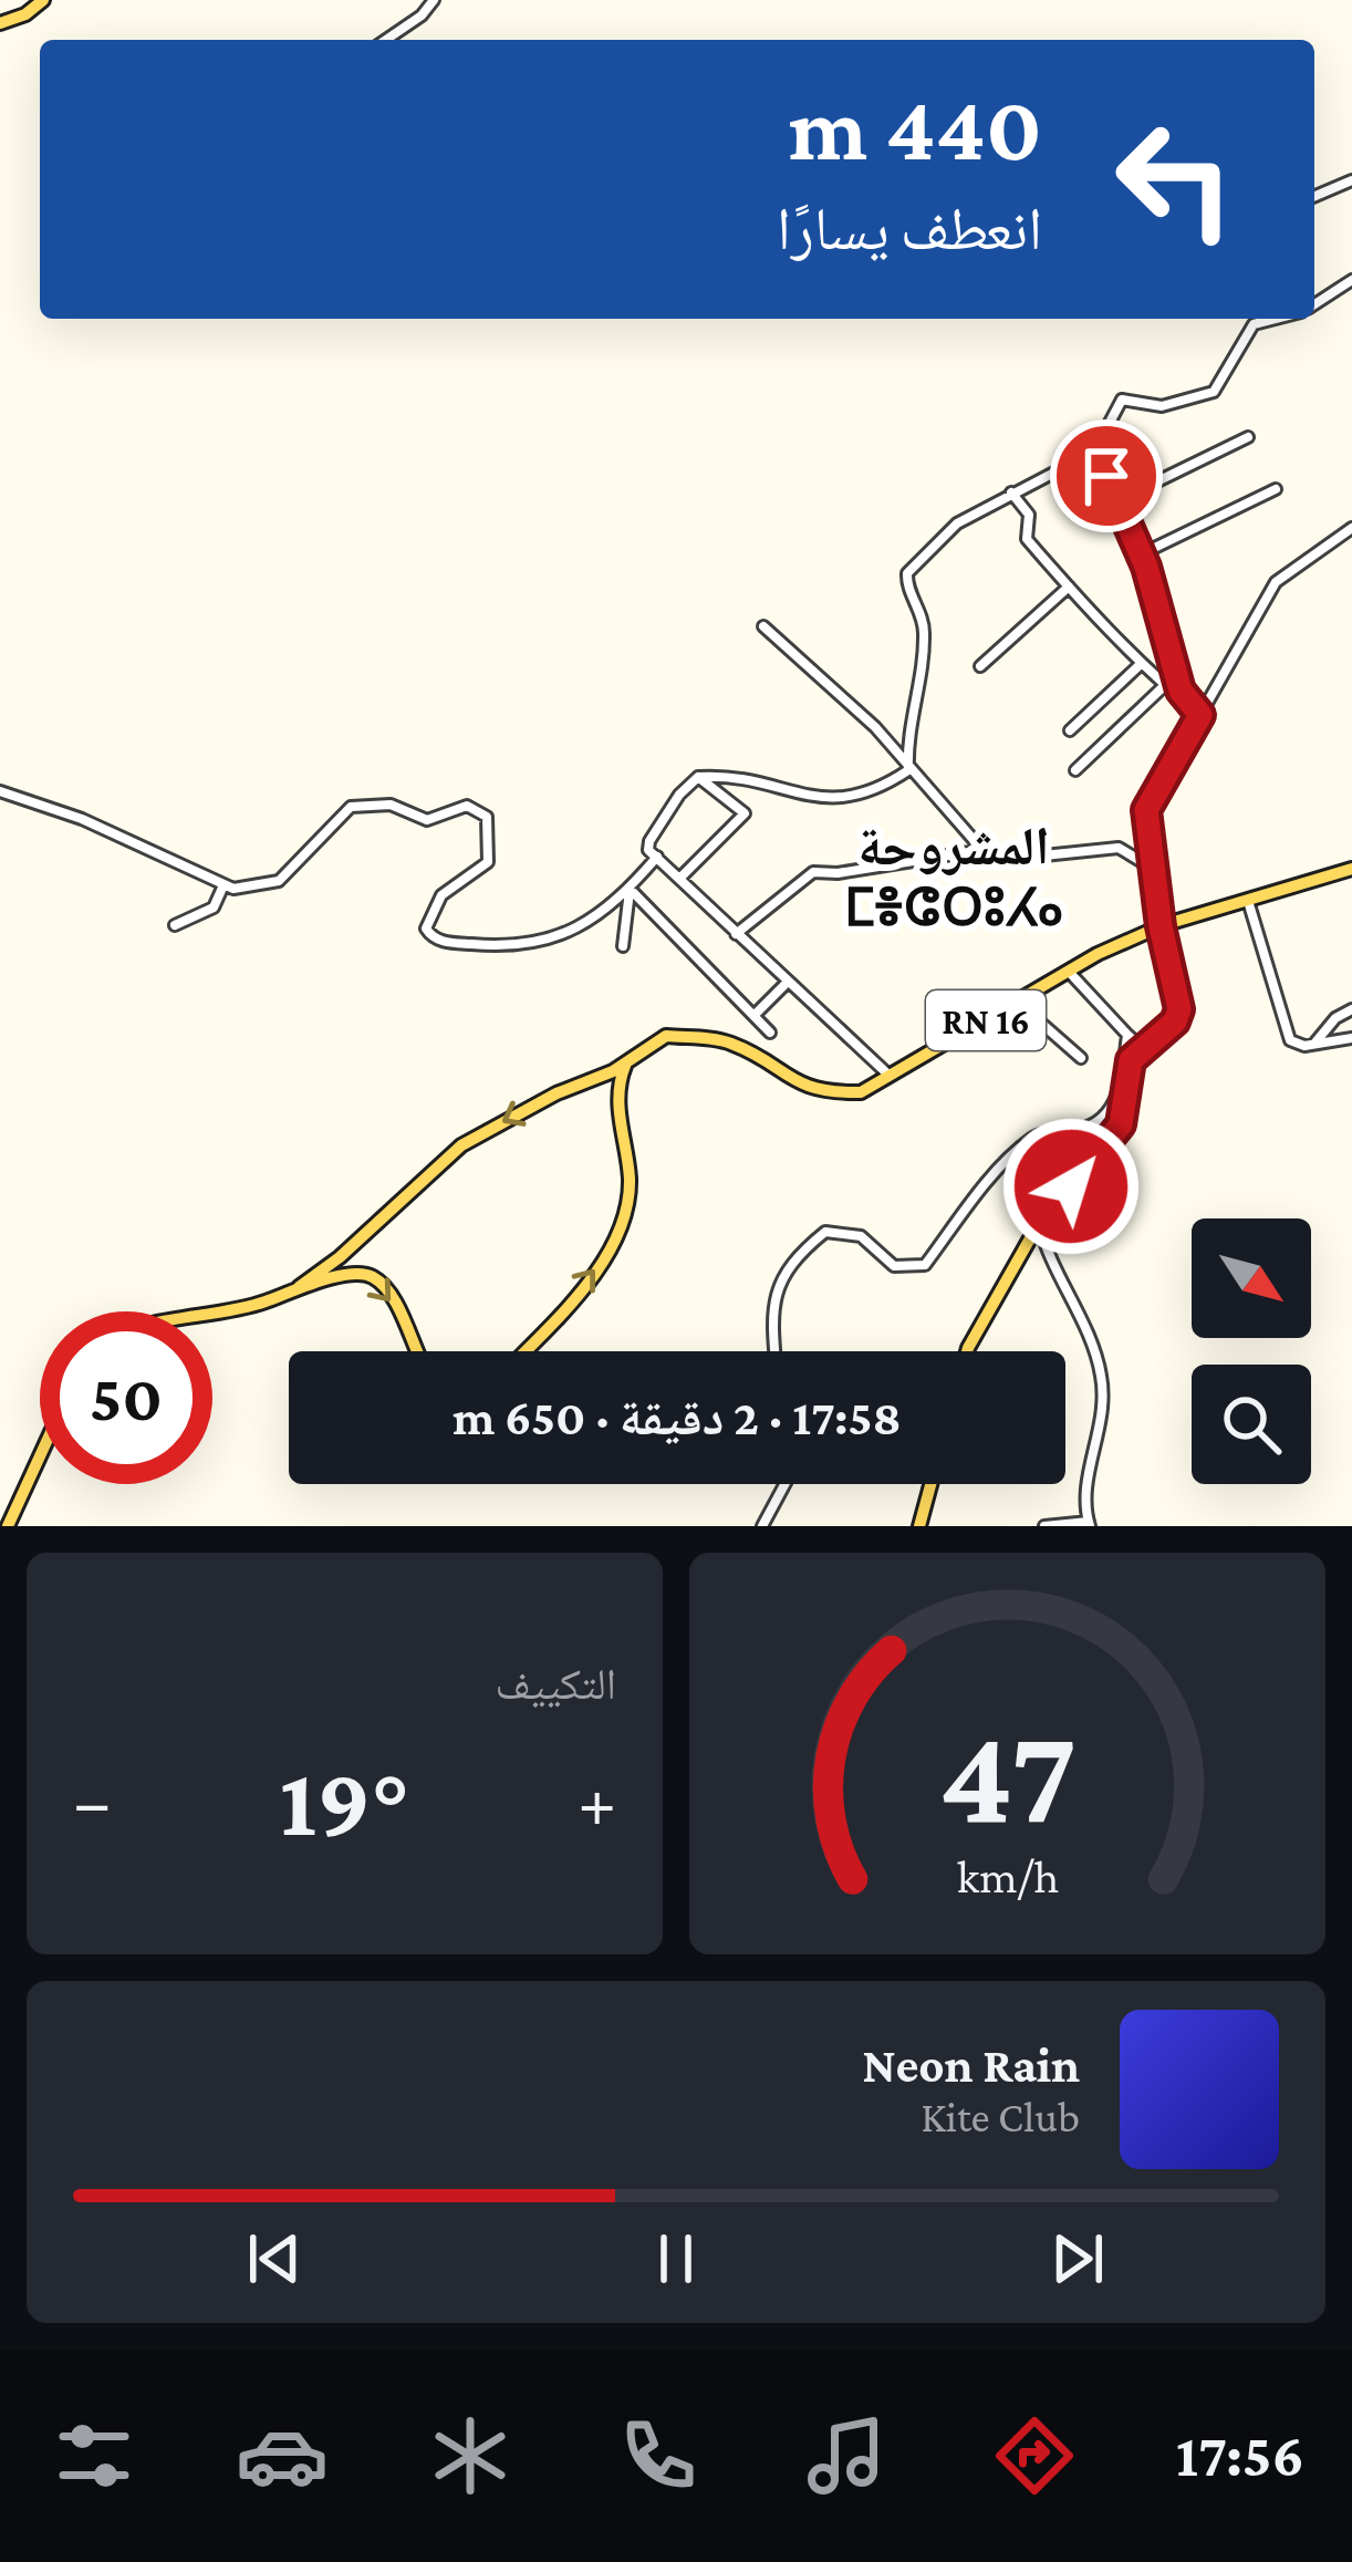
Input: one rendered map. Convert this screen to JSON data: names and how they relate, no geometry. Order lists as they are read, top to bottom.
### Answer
{
  "streets": {
    "main road": ["RN 16"]
  },
  "districts": ["المشروحة ⵎⴻⵛⵔⵓⵃⴰ"],
  "north": "bottom right",
  "page": {
    "turn": ["440 m", "انعطف يسارًا"],
    "limit": "50",
    "trip": "17:58 · 2 دقيقة · 650 m",
    "tile": "التكييف",
    "heat": ["−", "19°", "+"],
    "song": ["Neon Rain", "Kite Club"],
    "tabs": "17:56",
    "gauge": ["47", "km/h"]
  }
}
